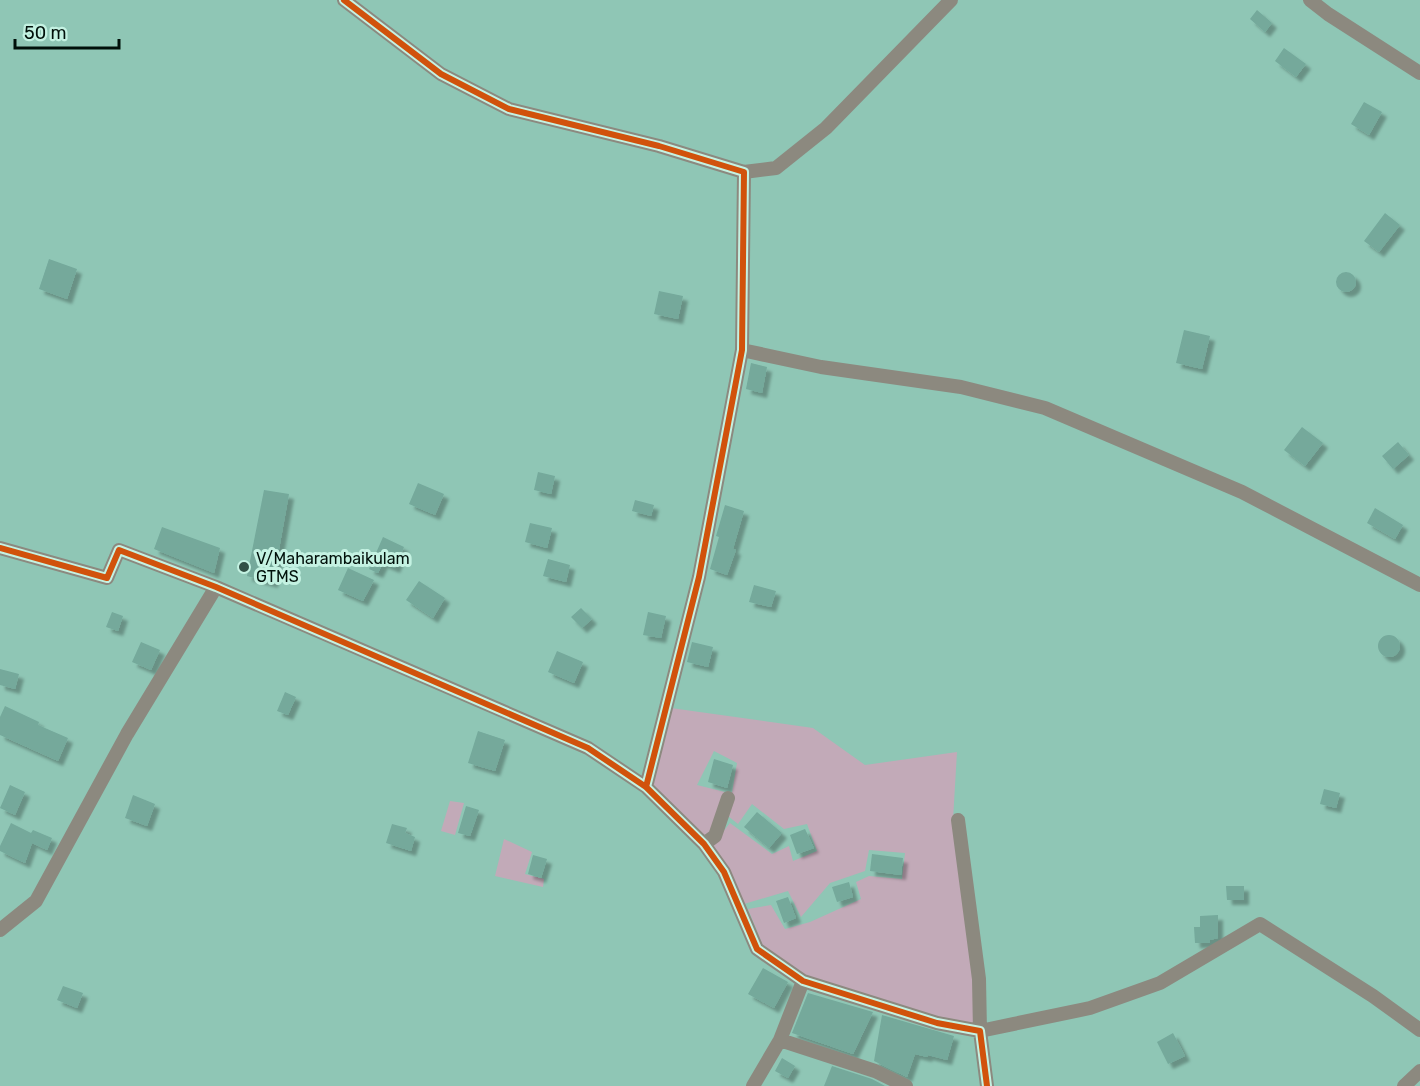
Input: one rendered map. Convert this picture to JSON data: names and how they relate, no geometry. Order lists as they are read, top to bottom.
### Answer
{
  "places": ["V/Maharambaikulam GTMS"],
  "scale_bar": "50 m"
}
